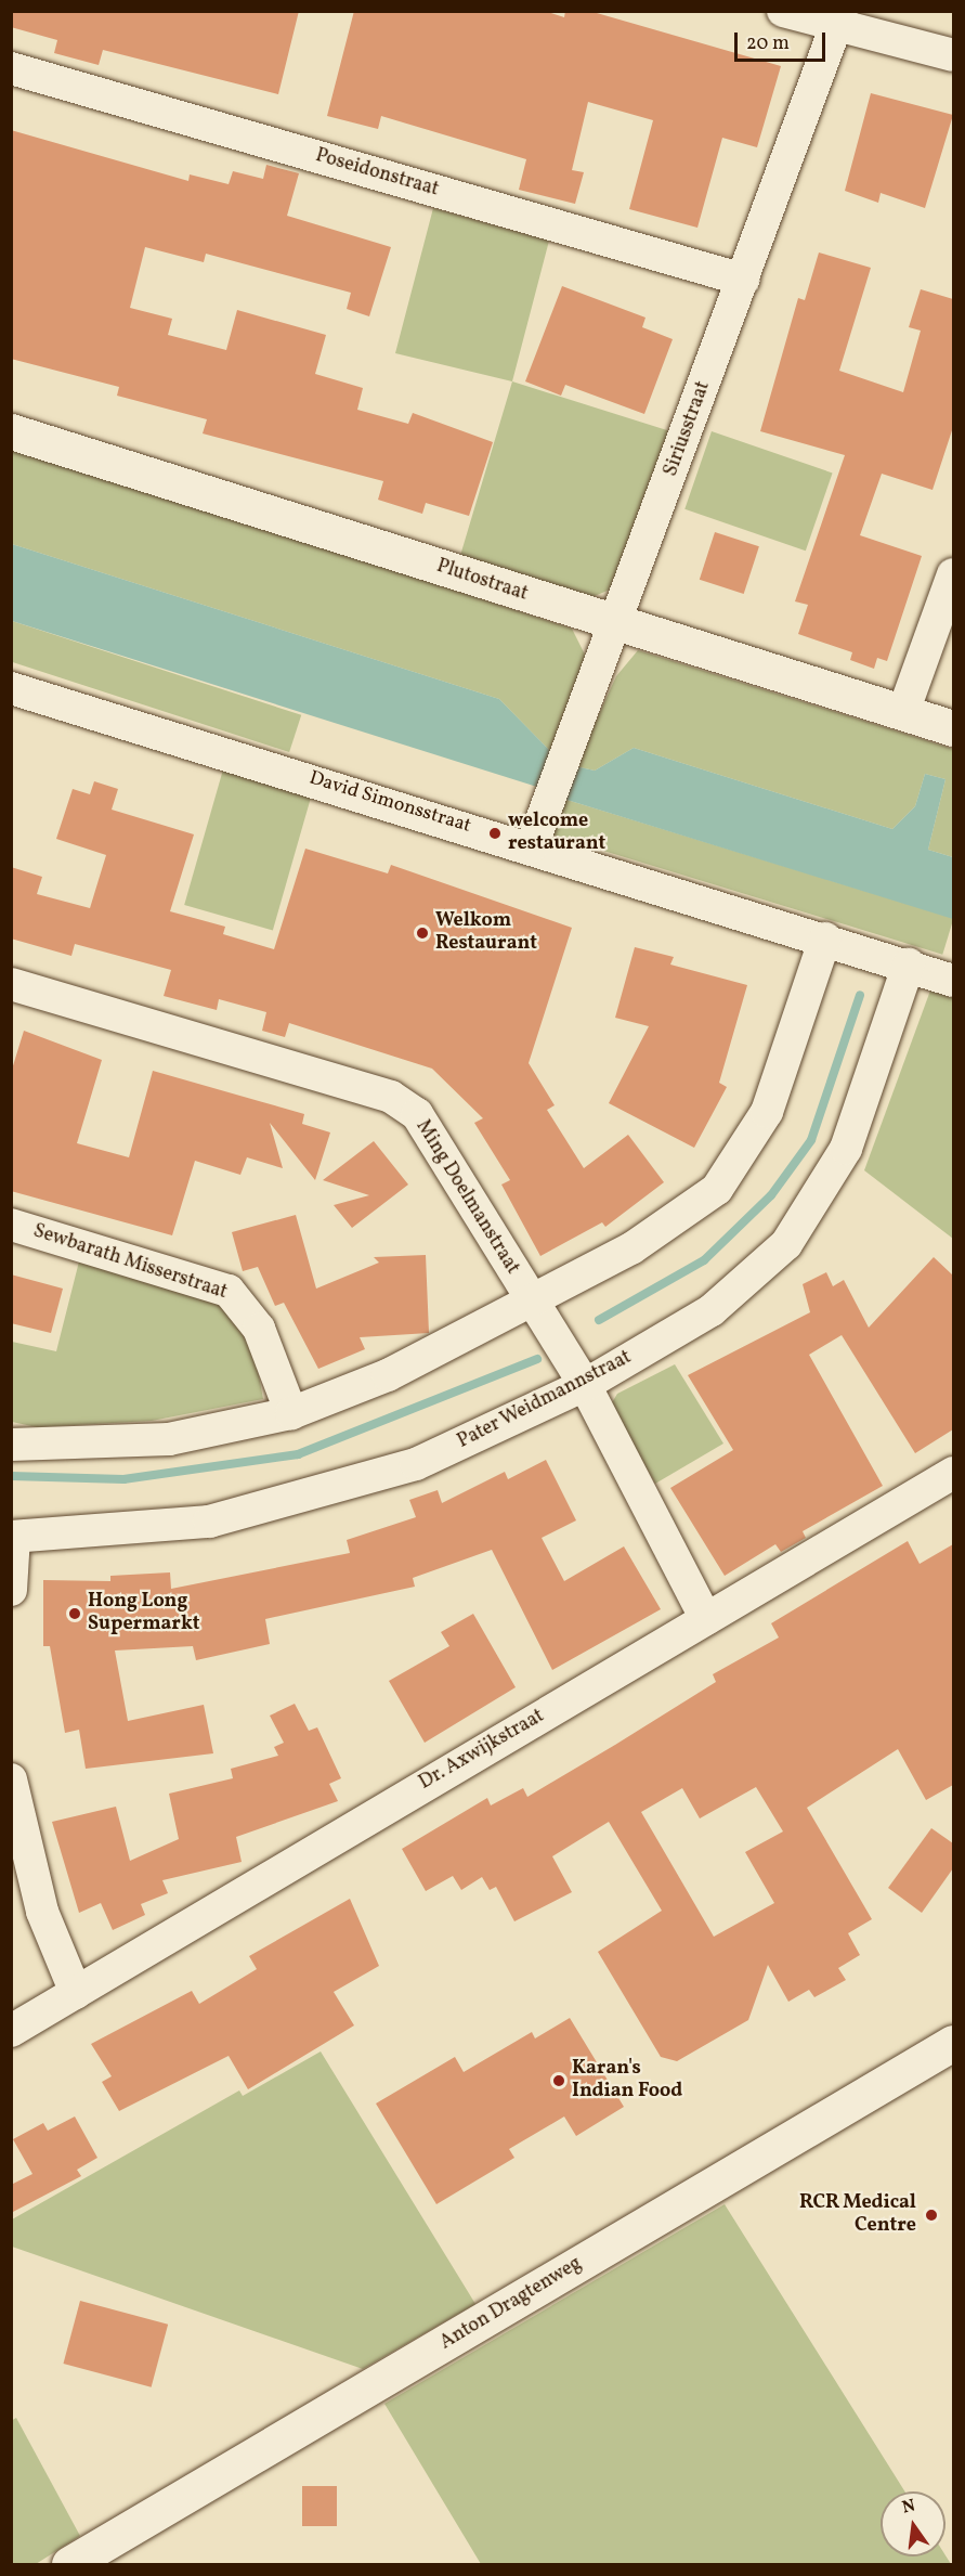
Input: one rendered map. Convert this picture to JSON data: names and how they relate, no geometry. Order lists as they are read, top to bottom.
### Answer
{
  "streets": {
    "main road": ["Plutostraat", "Anton Dragtenweg"],
    "street": [
      "Poseidonstraat",
      "Siriusstraat",
      "David Simonsstraat",
      "Ming Doelmanstraat",
      "Sewbarath Misserstraat",
      "Pater Weidmannstraat",
      "Dr. Axwijkstraat"
    ]
  },
  "crossings": [
    ["Poseidonstraat", "Siriusstraat"],
    ["Siriusstraat", "Plutostraat"],
    ["Siriusstraat", "David Simonsstraat"],
    ["David Simonsstraat", "Pater Weidmannstraat"],
    ["Ming Doelmanstraat", "Pater Weidmannstraat"],
    ["Ming Doelmanstraat", "Dr. Axwijkstraat"]
  ],
  "places": [
    "welcome restaurant",
    "Welkom Restaurant",
    "Hong Long Supermarkt",
    "Karan's Indian Food",
    "RCR Medical Centre"
  ],
  "scale_bar": "20 m",
  "north": "top"
}
